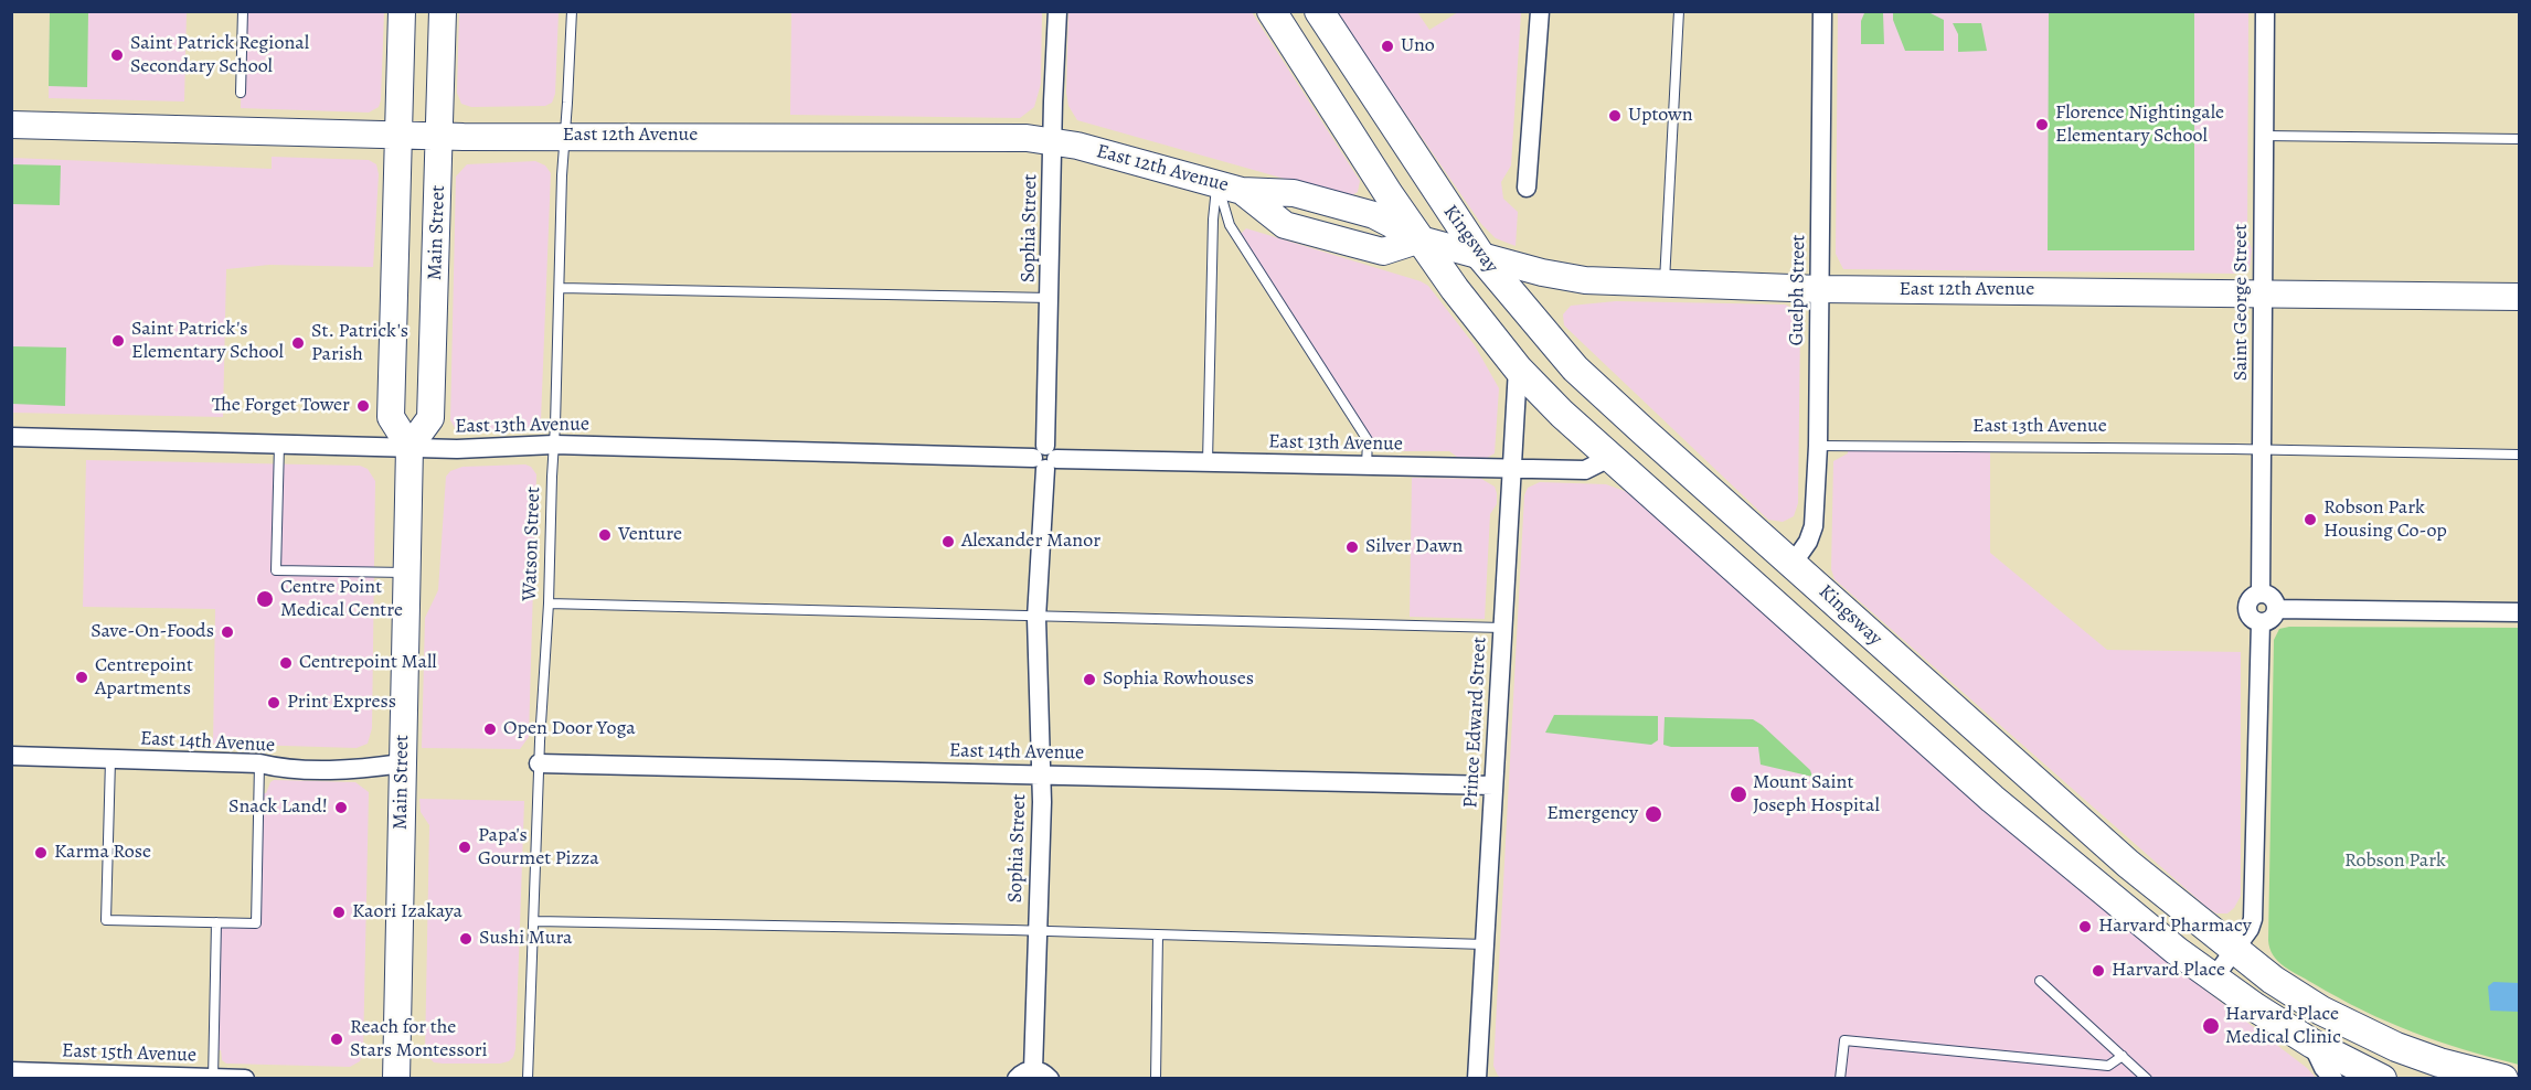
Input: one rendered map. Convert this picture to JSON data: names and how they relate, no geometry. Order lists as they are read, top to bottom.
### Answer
{
  "streets": {
    "main road": ["Kingsway"],
    "street": [
      "East 12th Avenue",
      "Sophia Street",
      "Main Street",
      "Guelph Street",
      "Saint George Street",
      "East 13th Avenue",
      "Prince Edward Street",
      "East 14th Avenue",
      "East 15th Avenue"
    ],
    "lane": ["Watson Street"]
  },
  "crossings": [
    ["East 12th Avenue", "Sophia Street"],
    ["East 12th Avenue", "Main Street"],
    ["East 12th Avenue", "Kingsway"],
    ["East 12th Avenue", "Guelph Street"],
    ["East 12th Avenue", "Saint George Street"],
    ["East 12th Avenue", "Watson Street"],
    ["Sophia Street", "East 13th Avenue"],
    ["Sophia Street", "East 14th Avenue"],
    ["Main Street", "East 13th Avenue"],
    ["Main Street", "East 14th Avenue"],
    ["Kingsway", "Guelph Street"],
    ["Kingsway", "East 13th Avenue"],
    ["Kingsway", "Prince Edward Street"],
    ["Guelph Street", "East 13th Avenue"],
    ["Saint George Street", "East 13th Avenue"],
    ["East 13th Avenue", "Watson Street"],
    ["East 13th Avenue", "Prince Edward Street"],
    ["Watson Street", "East 14th Avenue"],
    ["Prince Edward Street", "East 14th Avenue"]
  ],
  "parks": ["Robson Park"],
  "places": [
    "Uno",
    "Saint Patrick Regional Secondary School",
    "Uptown",
    "Florence Nightingale Elementary School",
    "Saint Patrick's Elementary School",
    "St. Patrick's Parish",
    "The Forget Tower",
    "Robson Park Housing Co-op",
    "Venture",
    "Alexander Manor",
    "Silver Dawn",
    "Centre Point Medical Centre",
    "Save-On-Foods",
    "Centrepoint Mall",
    "Centrepoint Apartments",
    "Sophia Rowhouses",
    "Print Express",
    "Open Door Yoga",
    "Mount Saint Joseph Hospital",
    "Snack Land!",
    "Emergency",
    "Papa's Gourmet Pizza",
    "Karma Rose",
    "Kaori Izakaya",
    "Harvard Pharmacy",
    "Sushi Mura",
    "Harvard Place",
    "Harvard Place Medical Clinic",
    "Reach for the Stars Montessori"
  ]
}
